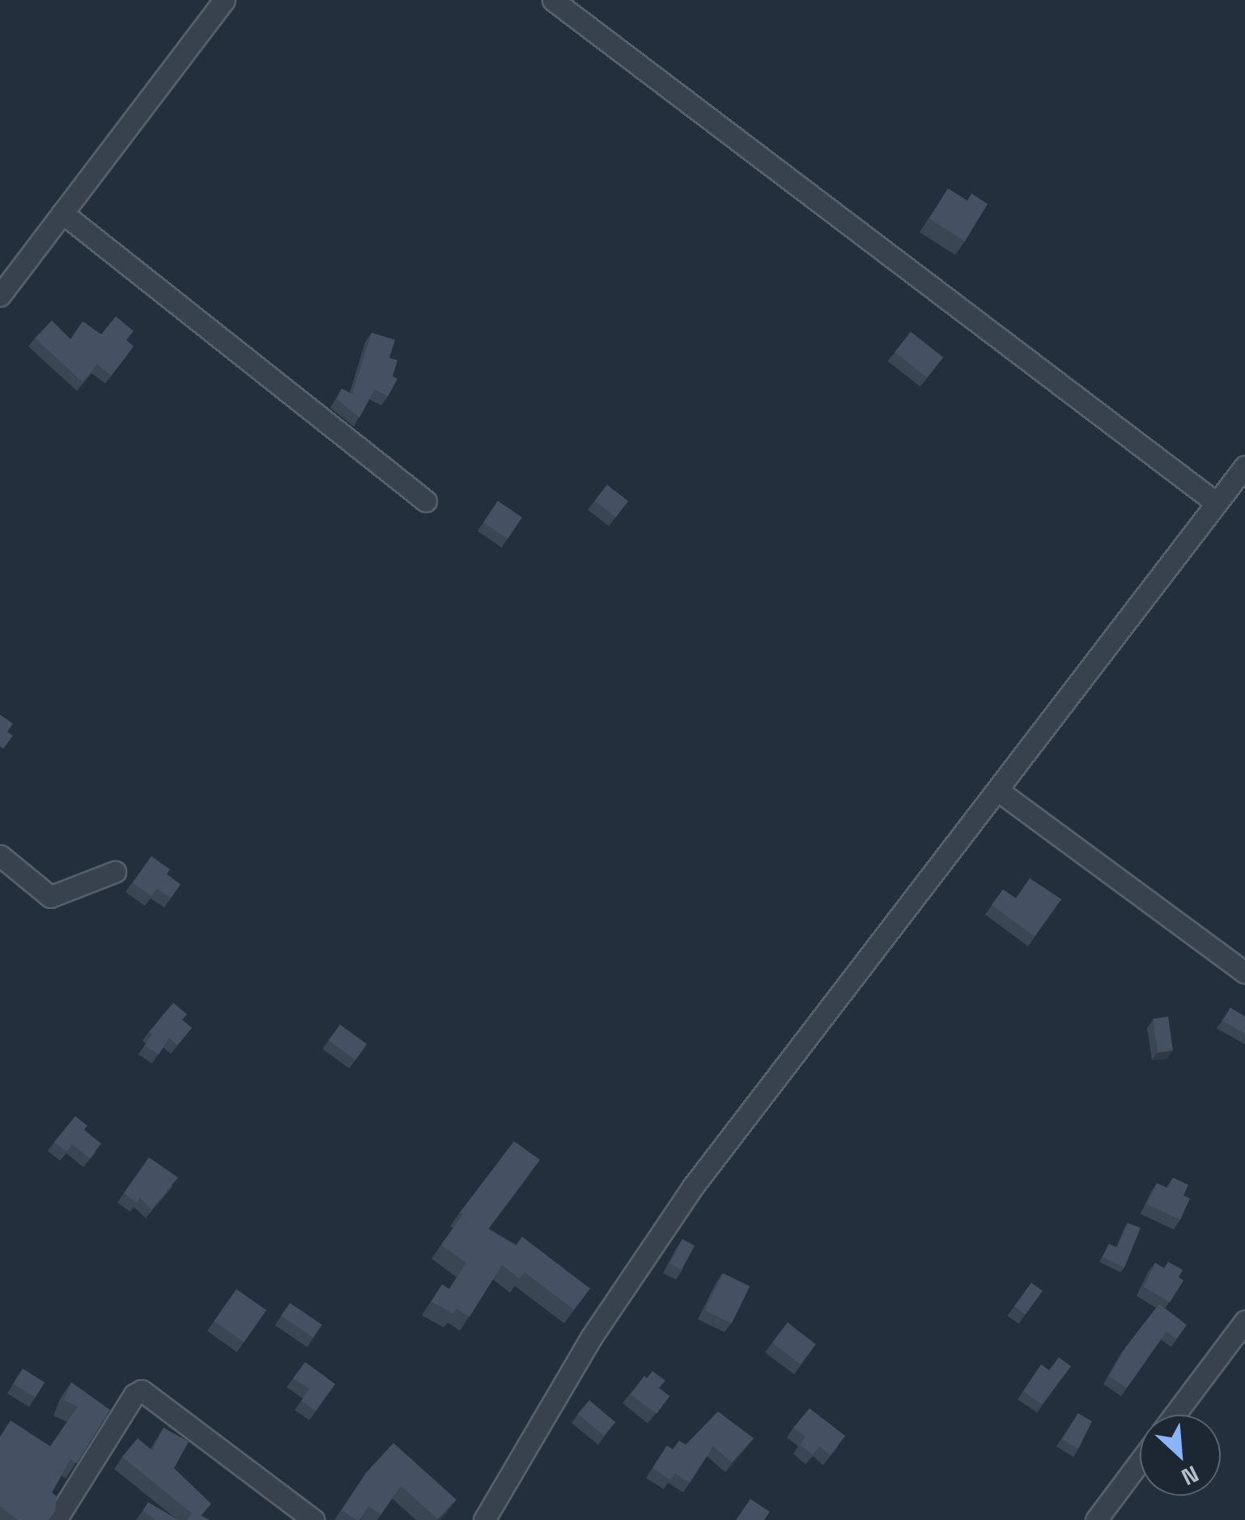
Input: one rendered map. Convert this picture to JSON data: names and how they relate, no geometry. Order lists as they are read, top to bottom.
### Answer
{
  "north": "bottom right"
}
